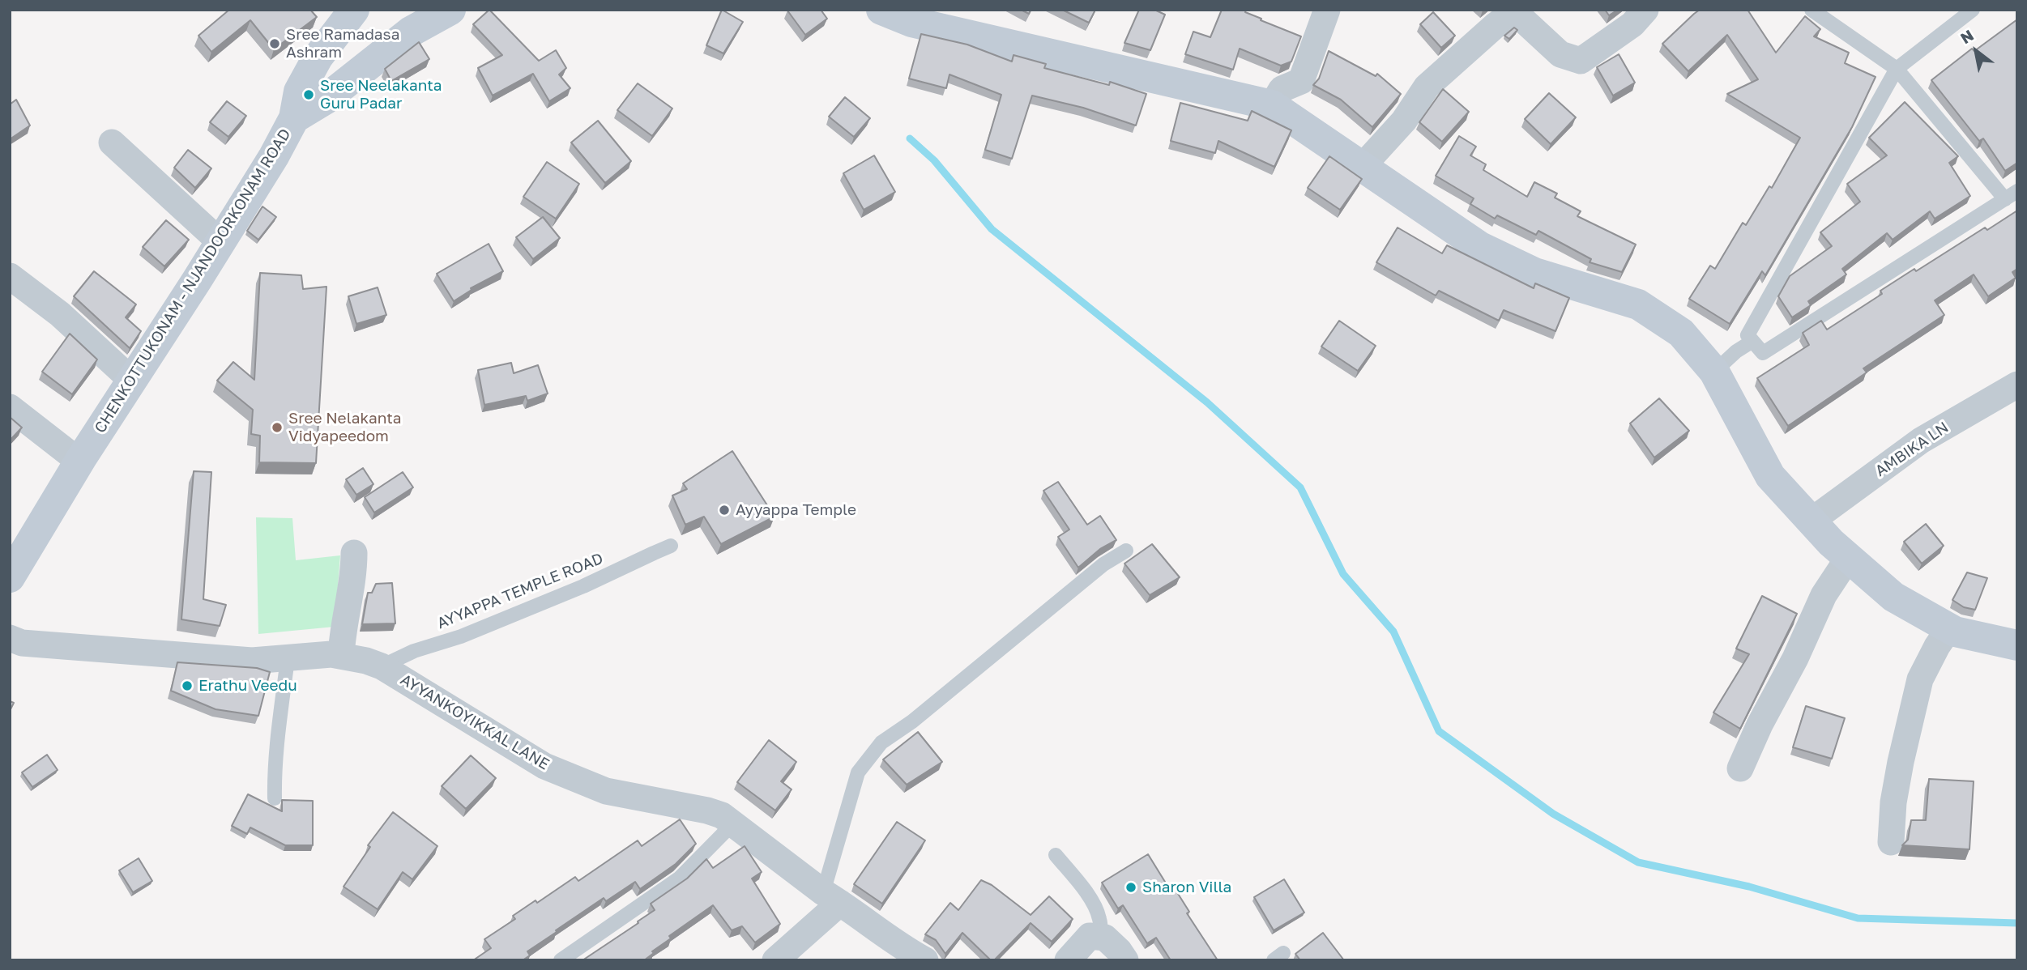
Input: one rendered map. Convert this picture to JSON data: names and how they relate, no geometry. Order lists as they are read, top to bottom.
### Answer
{
  "streets": {
    "main road": ["CHENKOTTUKONAM - NJANDOORKONAM ROAD"],
    "street": ["AMBIKA LN", "AYYANKOYIKKAL LANE"],
    "lane": ["AYYAPPA TEMPLE ROAD"]
  },
  "crossings": [
    ["AYYAPPA TEMPLE ROAD", "AYYANKOYIKKAL LANE"]
  ],
  "places": [
    "Sree Ramadasa Ashram",
    "Sree Neelakanta Guru Padar",
    "Sree Nelakanta Vidyapeedom",
    "Ayyappa Temple",
    "Erathu Veedu",
    "Sharon Villa"
  ],
  "north": "top left"
}
